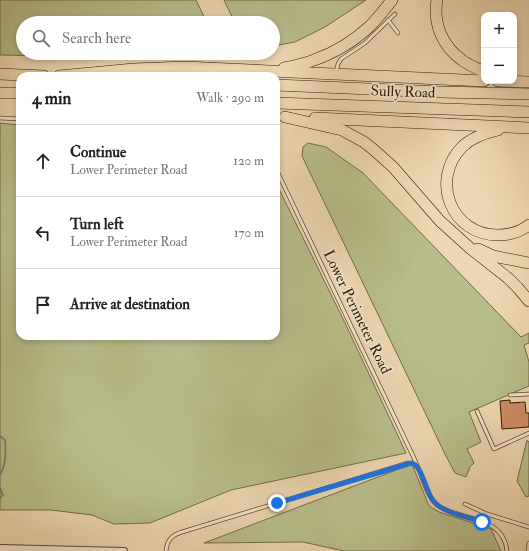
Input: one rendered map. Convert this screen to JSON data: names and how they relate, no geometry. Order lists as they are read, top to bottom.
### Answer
{
  "streets": {
    "highway": ["Sully Road"],
    "lane": ["Lower Perimeter Road"]
  },
  "page": {
    "map_buttons": ["+", "−"],
    "search": "Search here",
    "heading": ["4 min", "Walk · 290 m"],
    "list": [
      ["Continue", "Lower Perimeter Road", "120 m"],
      ["Turn left", "Lower Perimeter Road", "170 m"],
      "Arrive at destination"
    ]
  }
}
